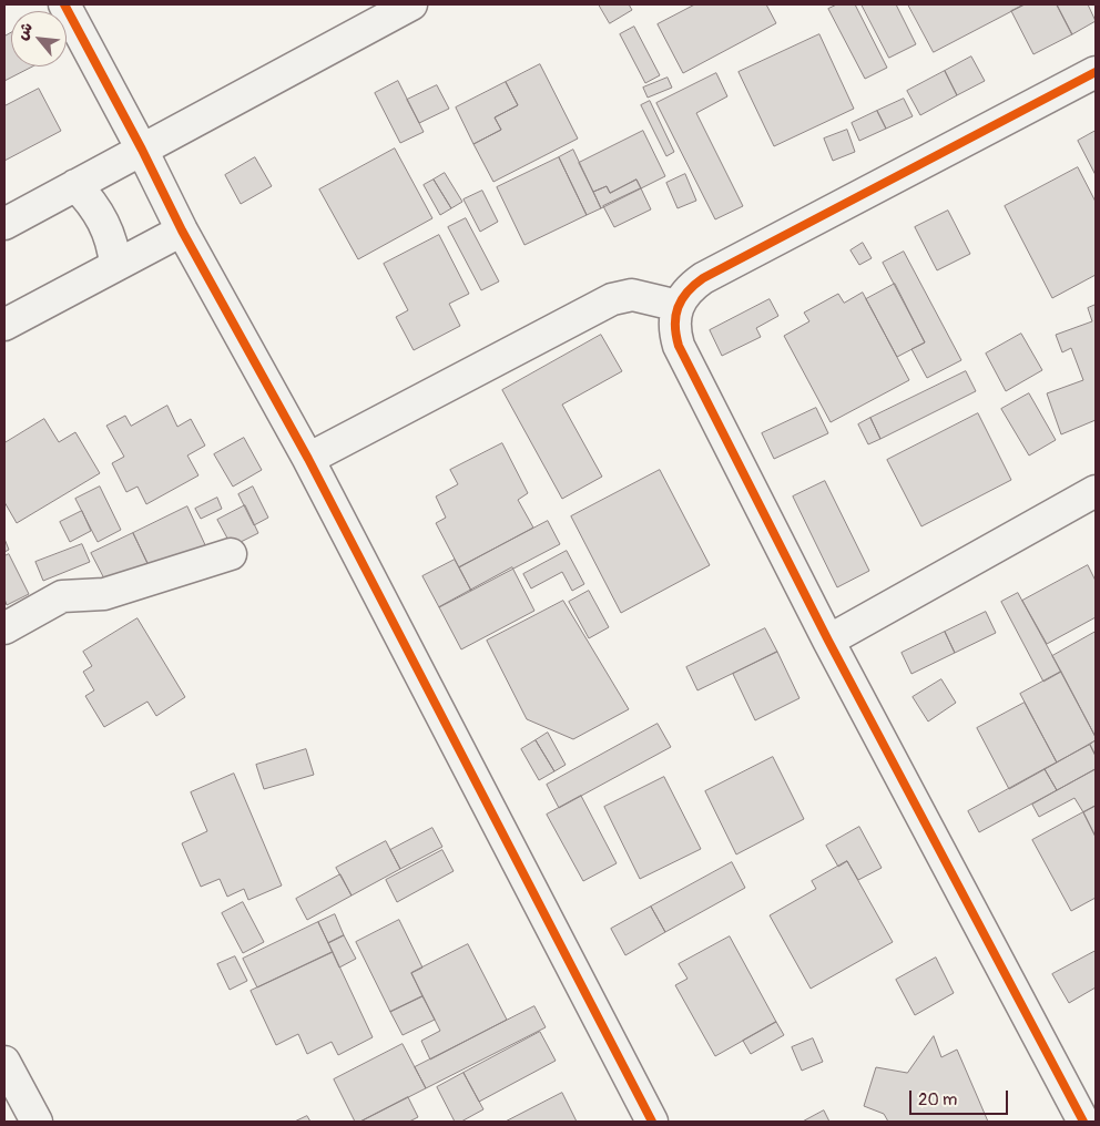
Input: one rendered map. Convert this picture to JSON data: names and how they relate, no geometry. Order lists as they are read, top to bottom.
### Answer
{
  "scale_bar": "20 m",
  "north": "top left"
}
